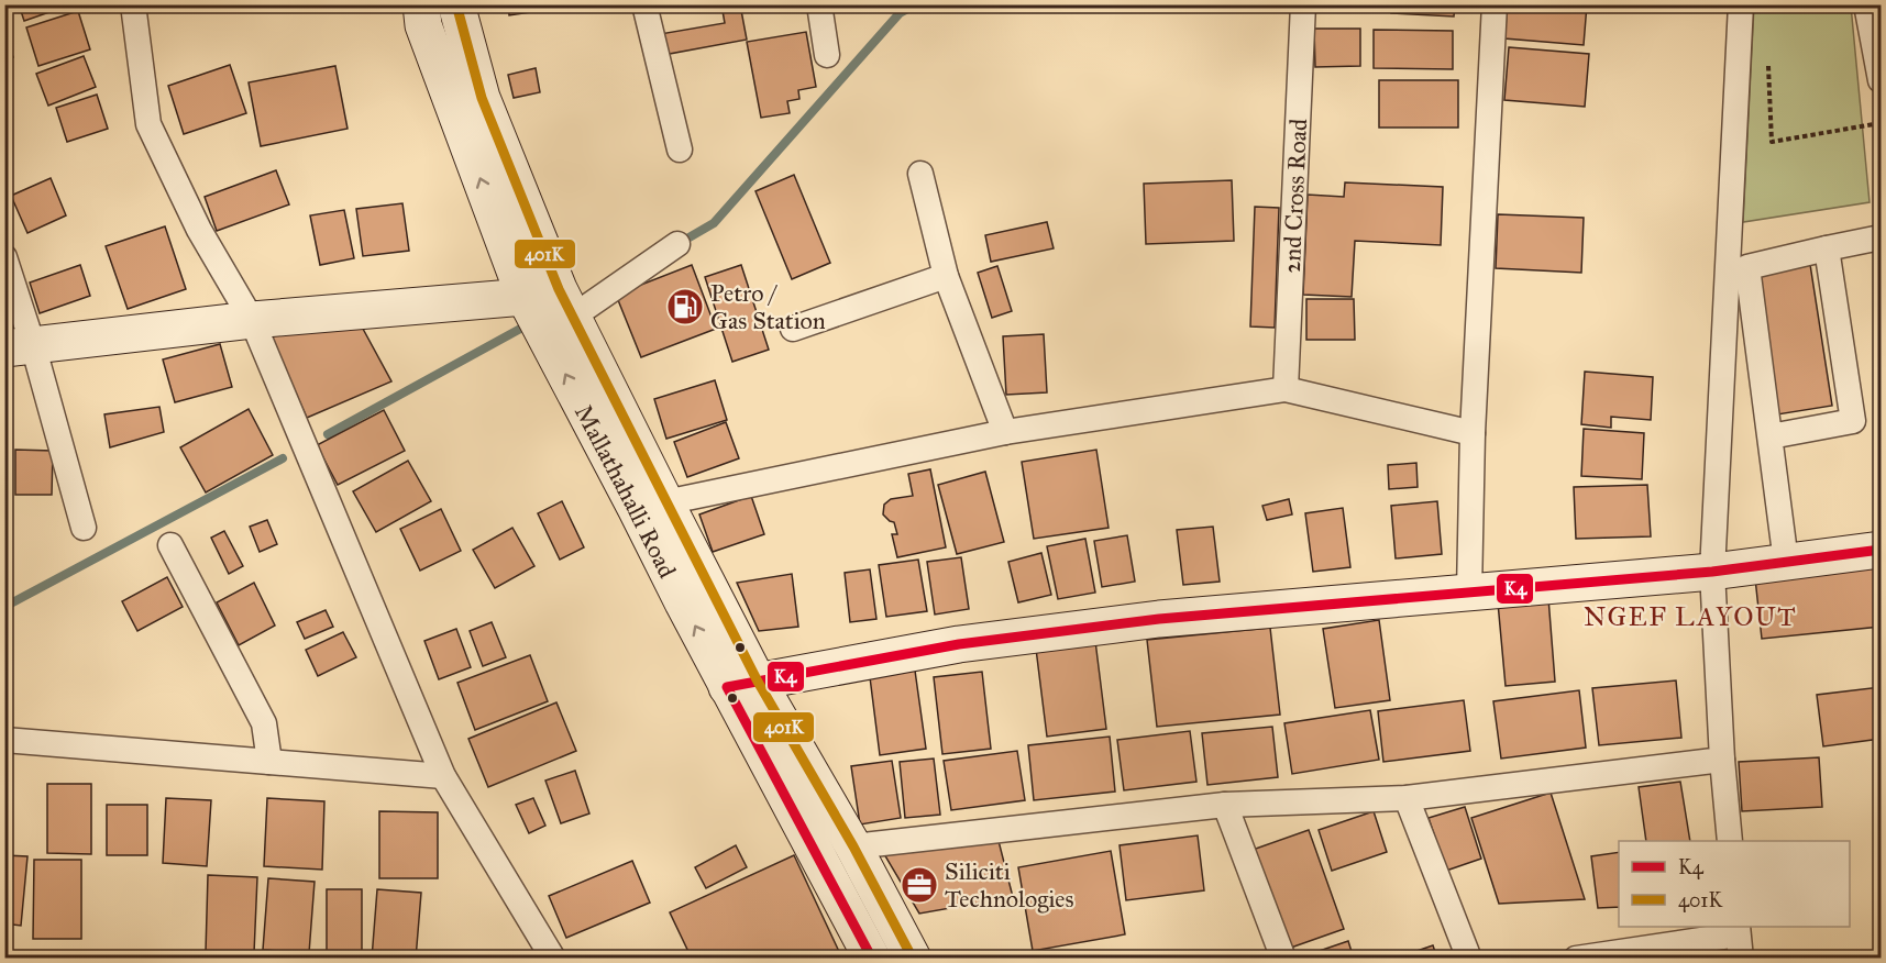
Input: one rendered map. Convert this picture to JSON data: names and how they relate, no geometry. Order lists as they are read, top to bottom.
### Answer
{
  "streets": {
    "main road": ["Mallathahalli Road"],
    "street": ["2nd Cross Road"]
  },
  "districts": ["NGEF LAYOUT"],
  "places": {
    "fuel station": ["Petro / Gas Station"],
    "office": ["Siliciti Technologies"]
  },
  "lines": ["transit line 401K", "transit line K4"],
  "legend": ["K4", "401K"]
}
